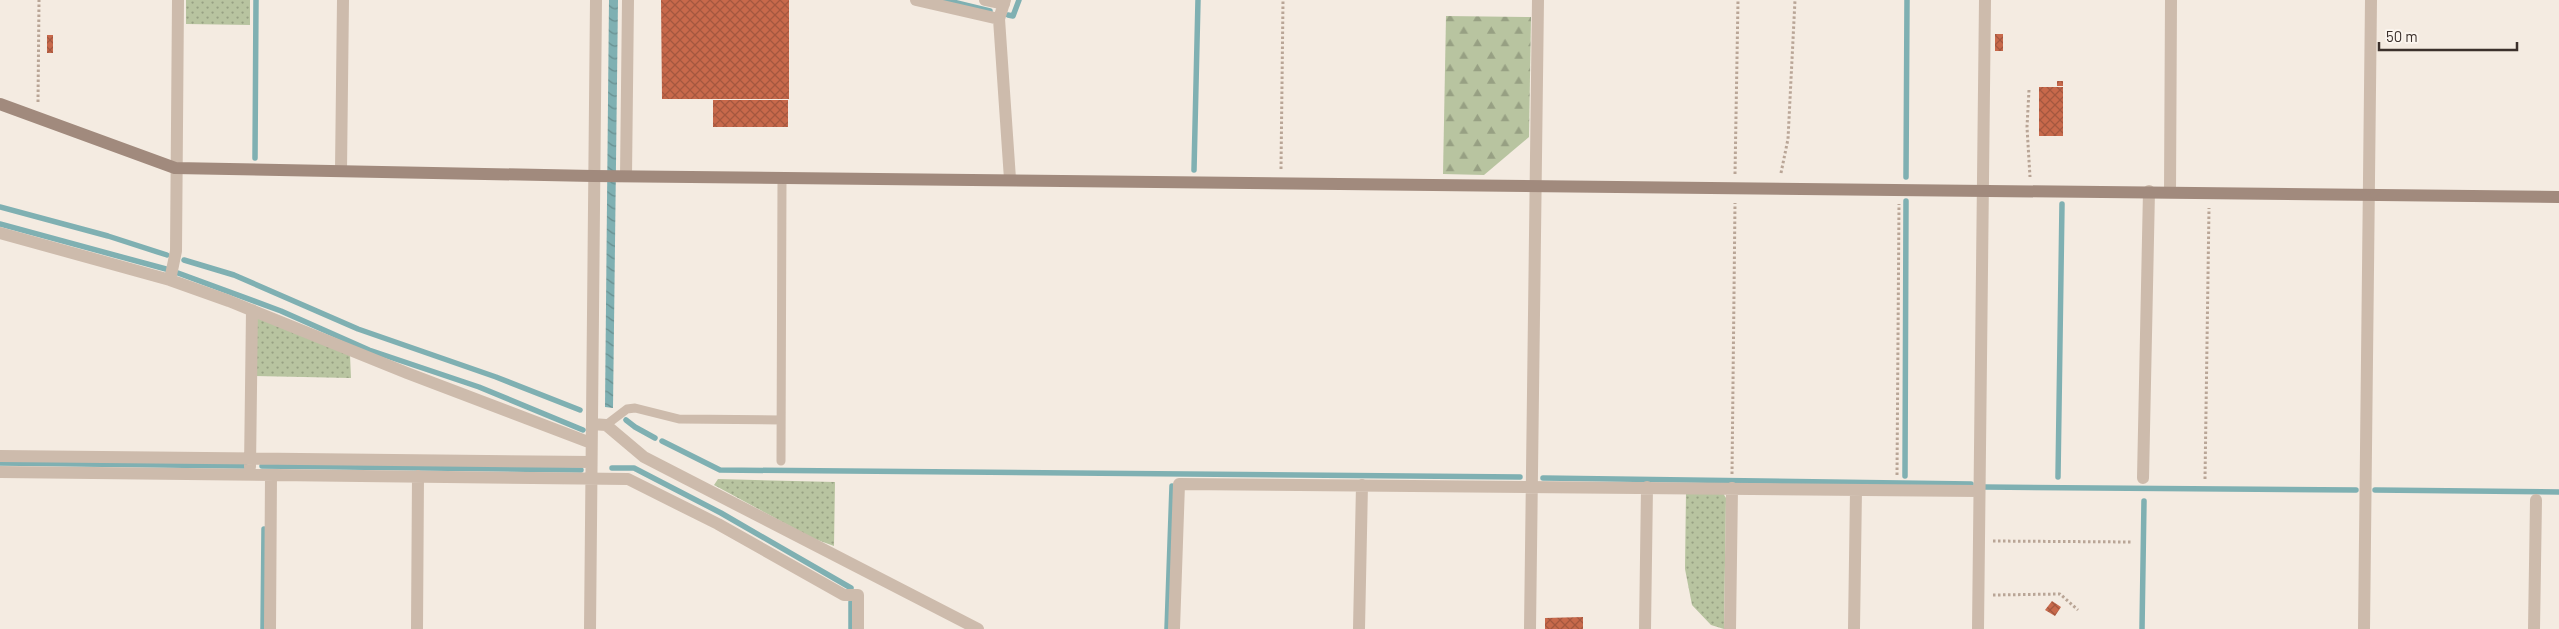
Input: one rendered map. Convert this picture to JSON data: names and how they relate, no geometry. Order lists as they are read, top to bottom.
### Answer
{
  "scale_bar": "50 m"
}
